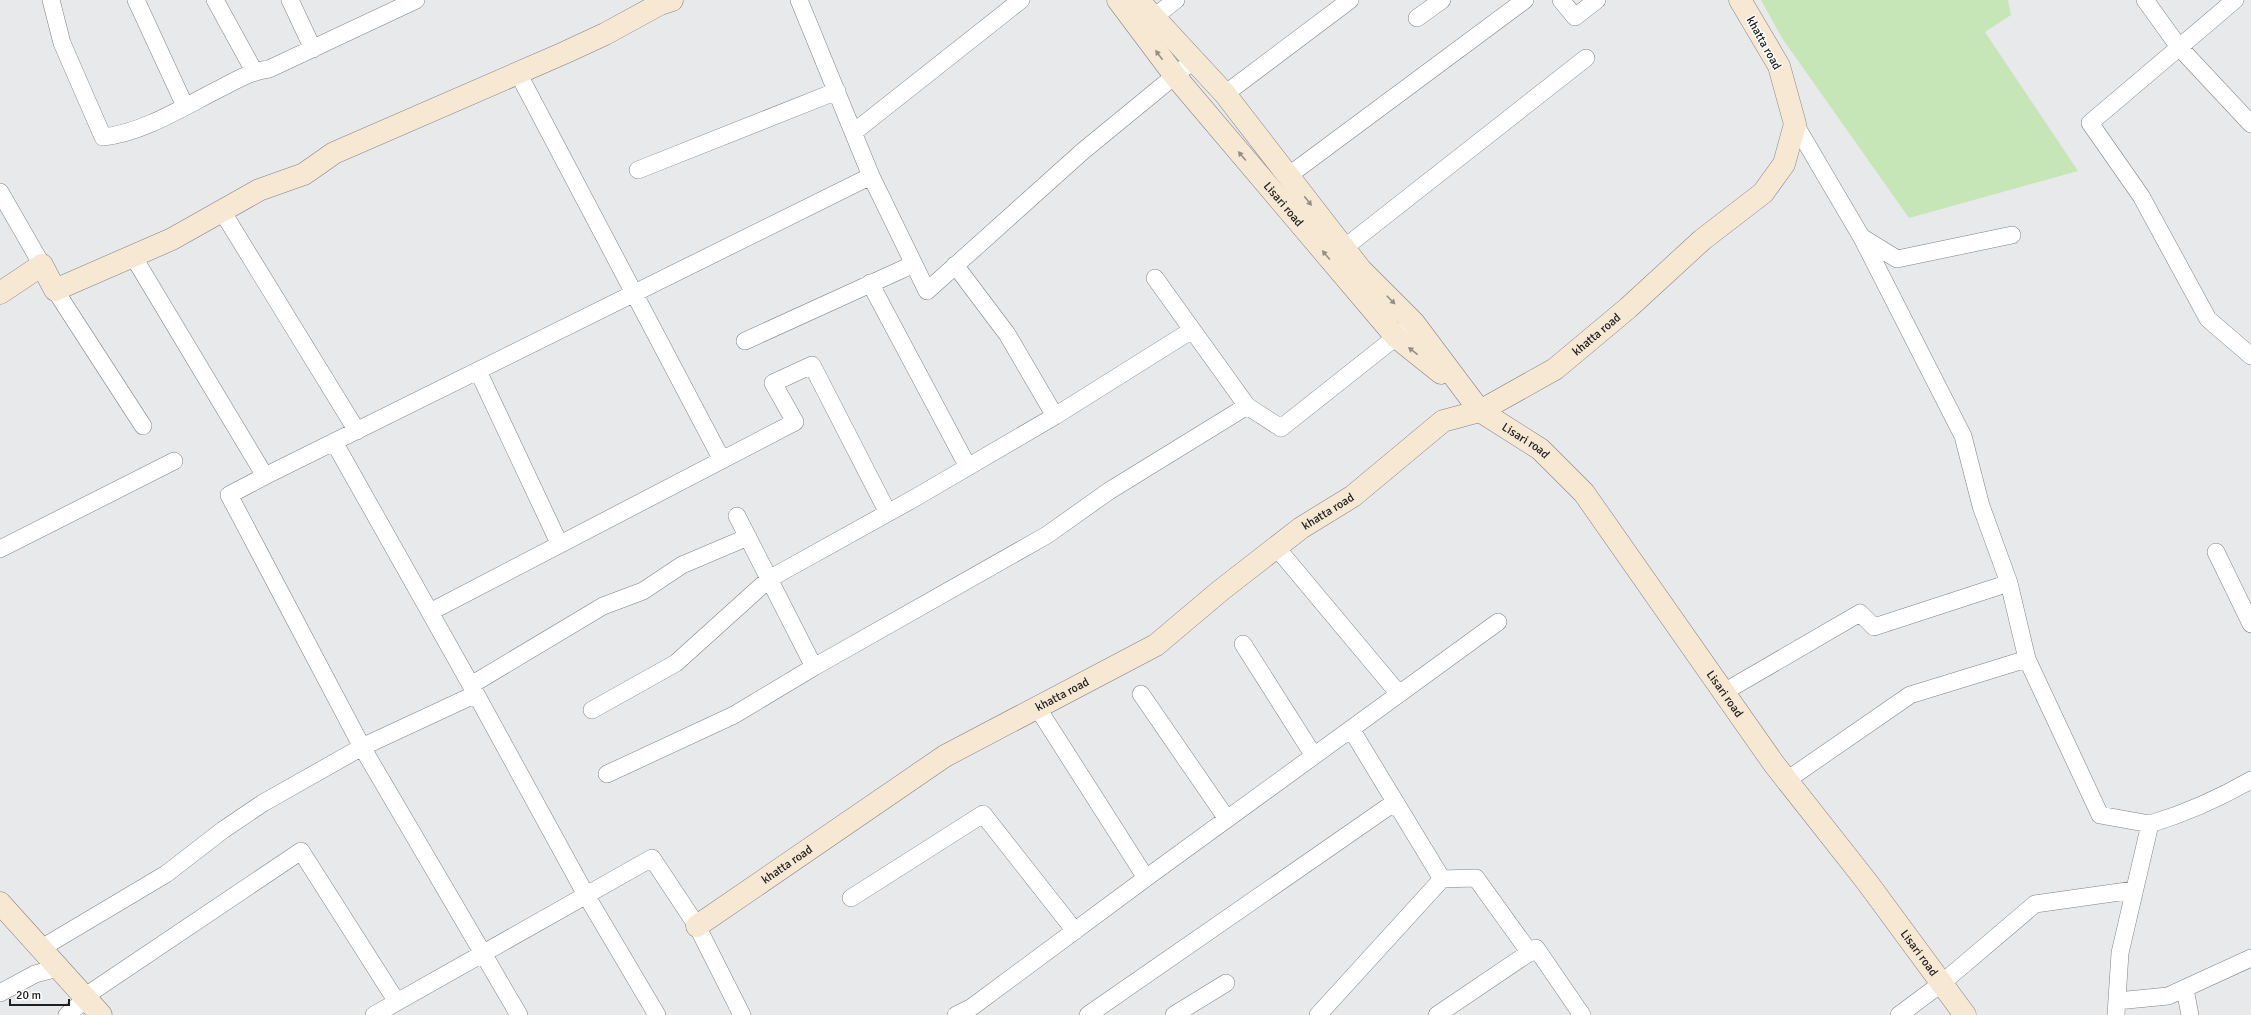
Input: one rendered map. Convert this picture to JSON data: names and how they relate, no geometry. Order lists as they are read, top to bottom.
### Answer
{
  "streets": {
    "street": ["khatta road", "Lisari road"]
  },
  "crossings": [
    ["khatta road", "Lisari road"]
  ],
  "scale_bar": "20 m"
}
